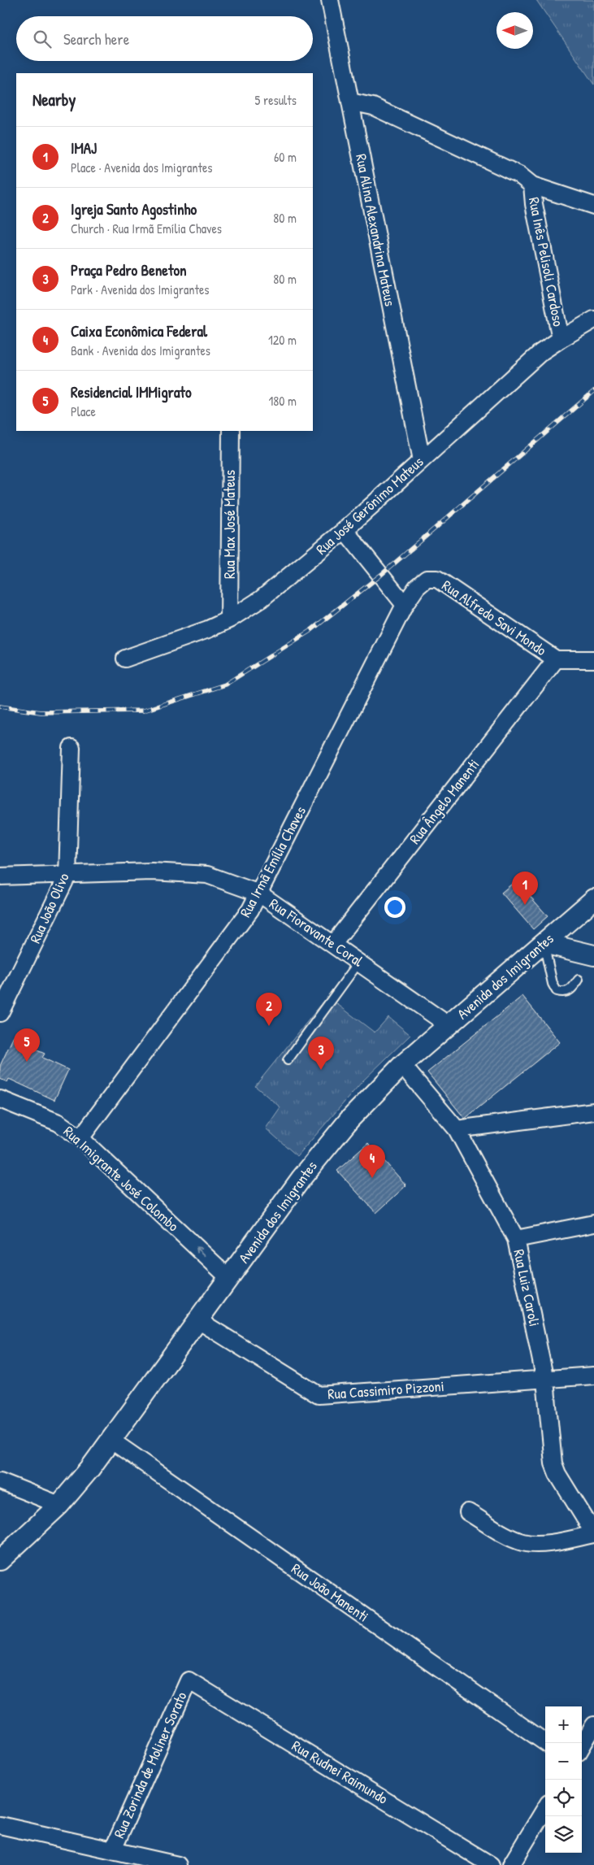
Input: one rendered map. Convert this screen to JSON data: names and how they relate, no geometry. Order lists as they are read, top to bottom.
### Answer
{
  "streets": {
    "street": [
      "Rua Alina Alexandrina Mateus",
      "Rua Inês Pelisoli Cardoso",
      "Rua José Gerônimo Mateus",
      "Rua Max José Mateus",
      "Rua Alfredo Savi Mondo",
      "Rua Ângelo Manenti",
      "Rua Irmã Emília Chaves",
      "Rua João Olivo",
      "Rua Fioravante Coral",
      "Avenida dos Imigrantes",
      "Rua Imigrante José Colombo",
      "Rua Luiz Caroli",
      "Rua Cassimiro Pizzoni",
      "Rua João Manenti",
      "Rua Zorinda de Moliner Sorato",
      "Rua Rudnei Raimundo"
    ]
  },
  "crossings": [
    ["Rua Alina Alexandrina Mateus", "Rua José Gerônimo Mateus"],
    ["Rua Inês Pelisoli Cardoso", "Rua José Gerônimo Mateus"],
    ["Rua José Gerônimo Mateus", "Rua Max José Mateus"],
    ["Rua Alfredo Savi Mondo", "Rua Ângelo Manenti"],
    ["Rua Alfredo Savi Mondo", "Rua Irmã Emília Chaves"],
    ["Rua Ângelo Manenti", "Rua Fioravante Coral"],
    ["Rua Irmã Emília Chaves", "Rua Fioravante Coral"],
    ["Rua Irmã Emília Chaves", "Rua Imigrante José Colombo"],
    ["Rua João Olivo", "Rua Fioravante Coral"],
    ["Rua Fioravante Coral", "Avenida dos Imigrantes"],
    ["Avenida dos Imigrantes", "Rua Imigrante José Colombo"],
    ["Avenida dos Imigrantes", "Rua Luiz Caroli"],
    ["Avenida dos Imigrantes", "Rua Cassimiro Pizzoni"],
    ["Avenida dos Imigrantes", "Rua João Manenti"],
    ["Rua Luiz Caroli", "Rua Cassimiro Pizzoni"],
    ["Rua Zorinda de Moliner Sorato", "Rua Rudnei Raimundo"]
  ],
  "one_way": ["Rua Imigrante José Colombo"],
  "north": "left",
  "page": {
    "search": "Search here",
    "heading": ["Nearby", "5 results"],
    "list": [
      {
        "mark": "1",
        "name": "IMAJ",
        "note": "Place · Avenida dos Imigrantes",
        "value": "60 m"
      },
      {
        "mark": "2",
        "name": "Igreja Santo Agostinho",
        "note": "Church · Rua Irmã Emília Chaves",
        "value": "80 m"
      },
      {
        "mark": "3",
        "name": "Praça Pedro Beneton",
        "note": "Park · Avenida dos Imigrantes",
        "value": "80 m"
      },
      {
        "mark": "4",
        "name": "Caixa Econômica Federal",
        "note": "Bank · Avenida dos Imigrantes",
        "value": "120 m"
      },
      {
        "mark": "5",
        "name": "Residencial IMMigrato",
        "note": "Place",
        "value": "180 m"
      }
    ],
    "pins": [
      "1",
      "2",
      "5",
      "3",
      "4"
    ],
    "map_buttons": ["+", "−"]
  }
}
